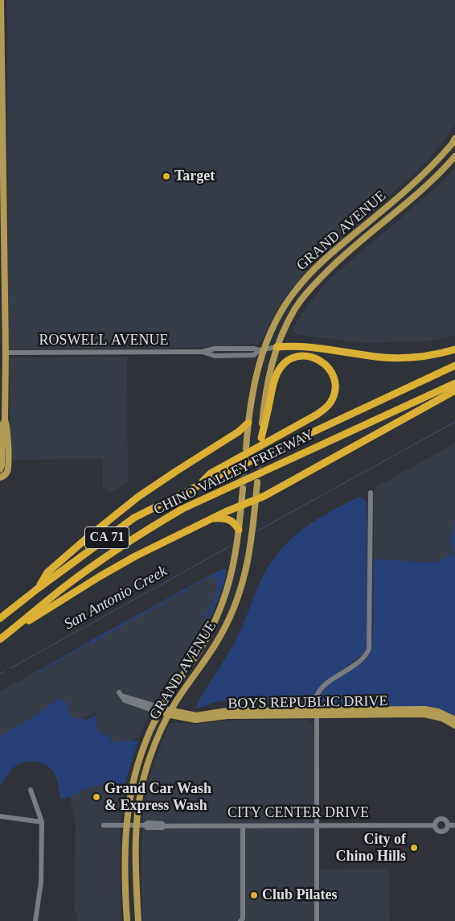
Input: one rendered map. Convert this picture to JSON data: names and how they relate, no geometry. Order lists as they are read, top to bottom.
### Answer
{
  "streets": {
    "highway": ["CHINO VALLEY FREEWAY", "CA 71"],
    "main road": ["GRAND AVENUE", "BOYS REPUBLIC DRIVE"],
    "street": ["ROSWELL AVENUE", "CITY CENTER DRIVE"]
  },
  "crossings": [
    ["GRAND AVENUE", "ROSWELL AVENUE"],
    ["GRAND AVENUE", "BOYS REPUBLIC DRIVE"],
    ["GRAND AVENUE", "CITY CENTER DRIVE"]
  ],
  "water": ["San Antonio Creek"],
  "places": [
    "Target",
    "Grand Car Wash & Express Wash",
    "City of Chino Hills",
    "Club Pilates"
  ]
}
